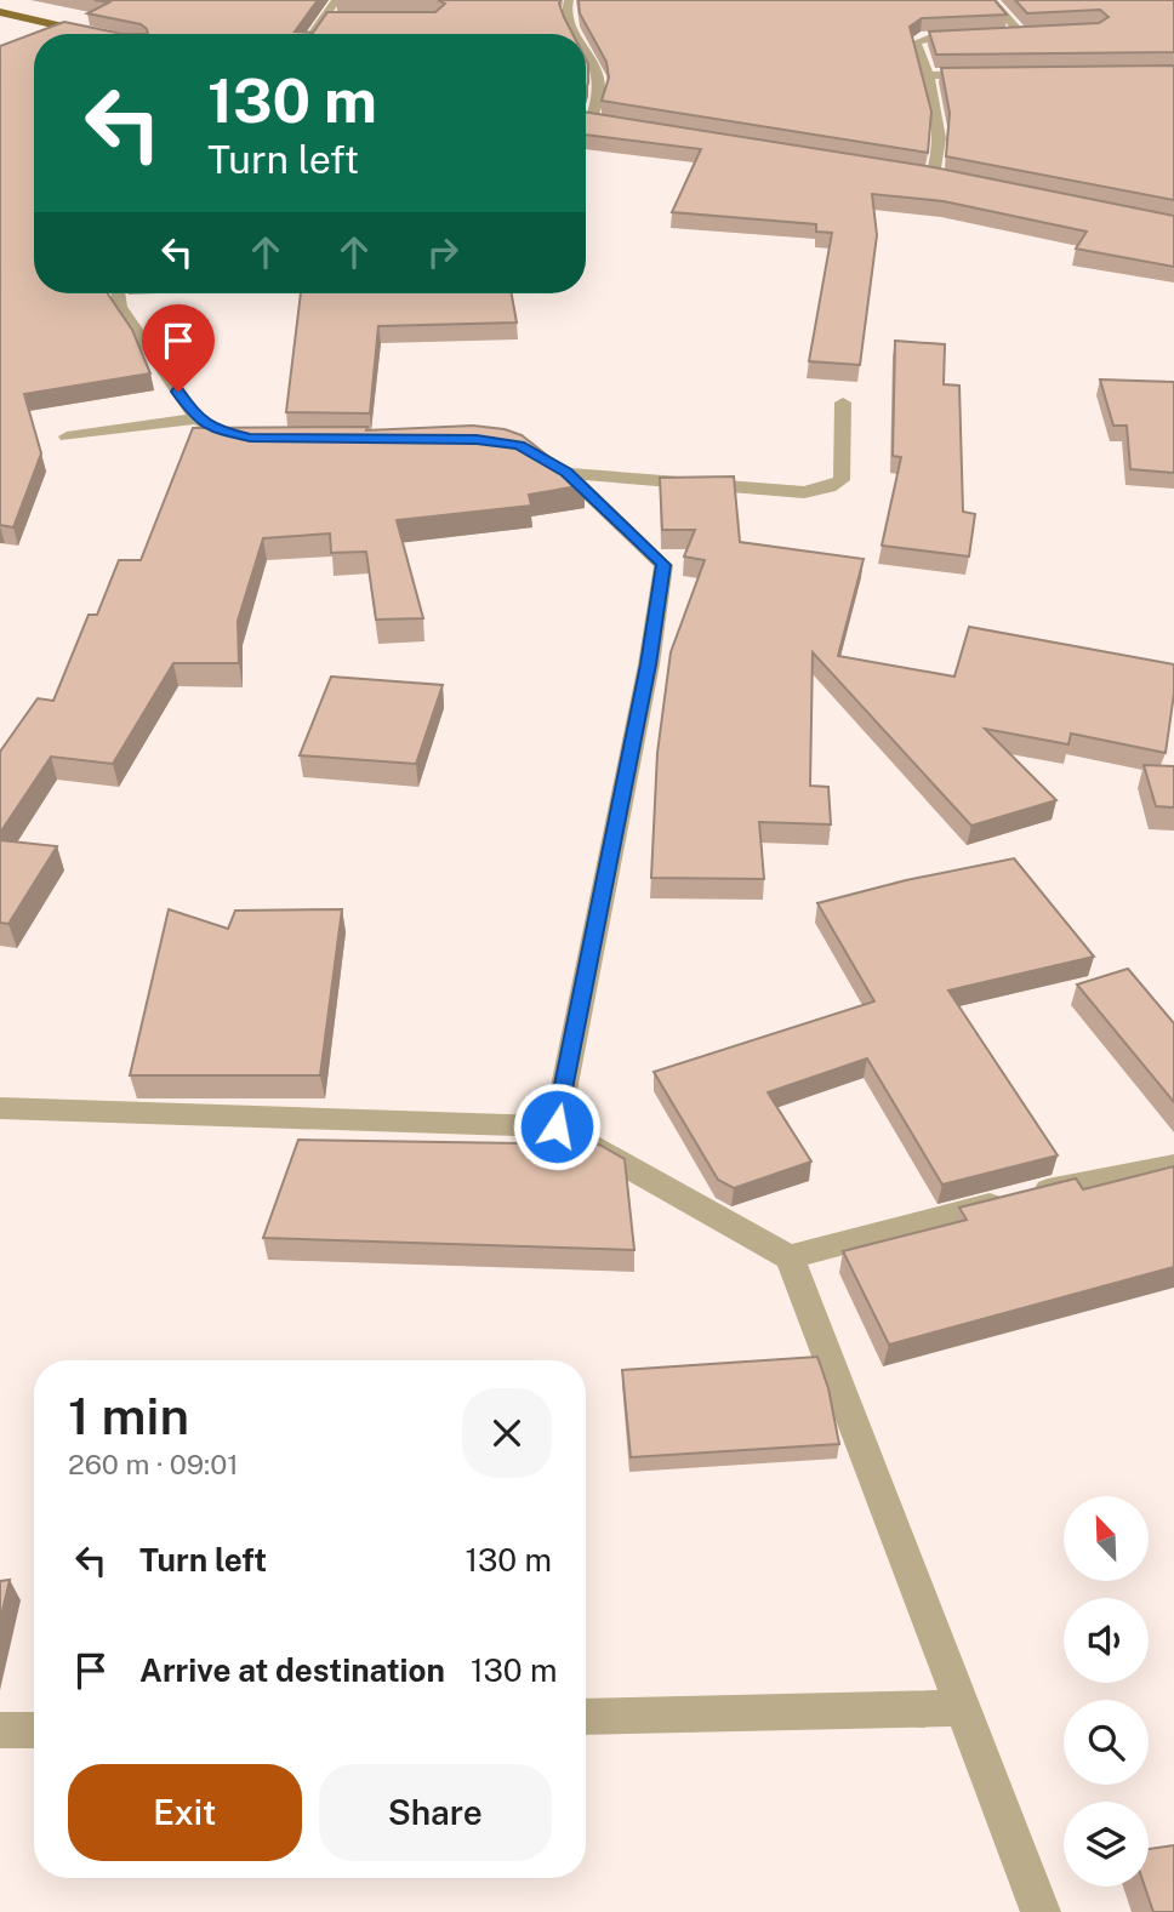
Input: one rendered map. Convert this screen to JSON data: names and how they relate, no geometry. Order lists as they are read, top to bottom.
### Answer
{
  "north": "top left",
  "page": {
    "turn": ["130 m", "Turn left"],
    "heading": ["1 min", "260 m · 09:01"],
    "list": [
      {
        "name": "Turn left",
        "value": "130 m"
      },
      {
        "name": "Arrive at destination",
        "value": "130 m"
      }
    ],
    "buttons": ["Exit", "Share"]
  }
}
